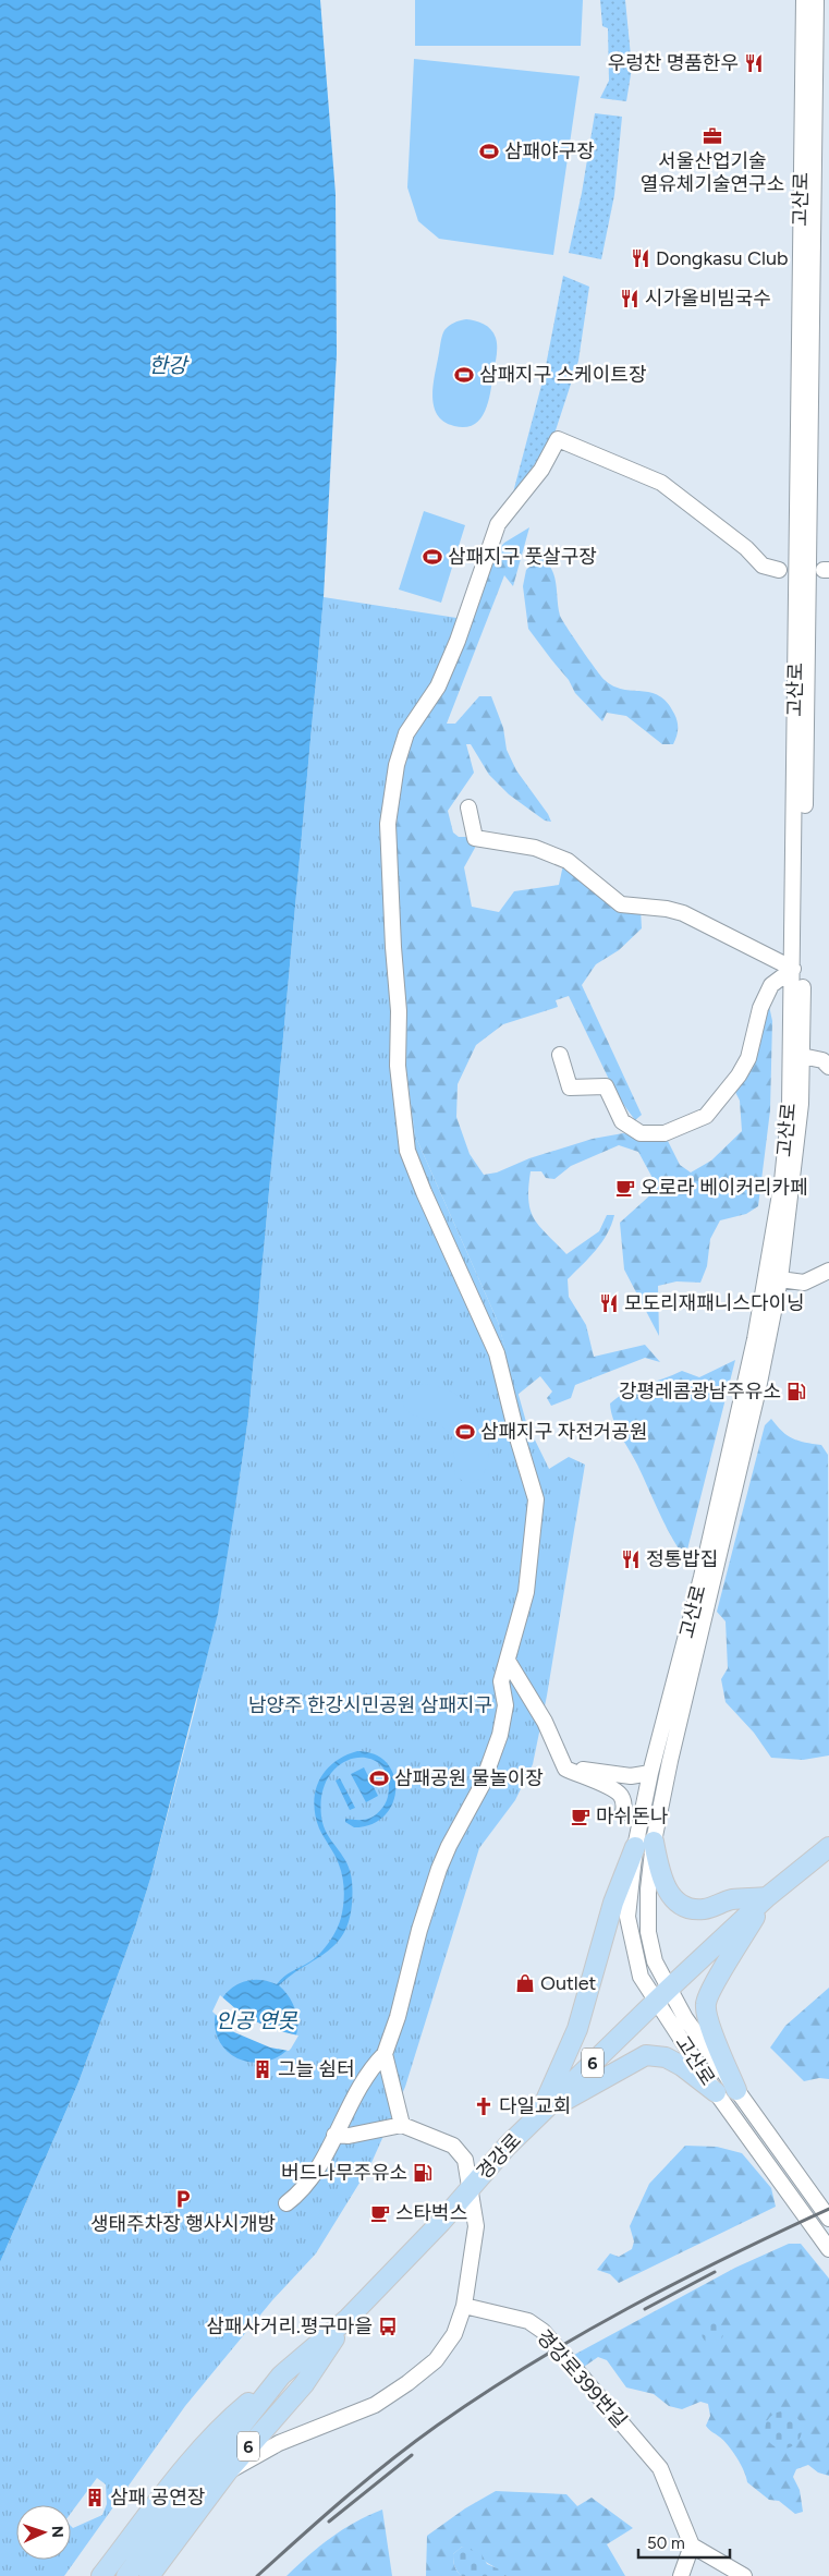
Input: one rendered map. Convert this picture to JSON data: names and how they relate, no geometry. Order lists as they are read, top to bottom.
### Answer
{
  "streets": {
    "main road": ["6", "경강로"],
    "street": ["고산로", "경강로399번길"]
  },
  "crossings": [
    ["고산로", "경강로"]
  ],
  "water": ["한강", "인공 연못"],
  "parks": ["남양주 한강시민공원 삼패지구"],
  "places": {
    "restaurant": [
      "우렁찬 명품한우",
      "Dongkasu Club",
      "시가올비빔국수",
      "모도리재패니스다이닝",
      "정통밥집"
    ],
    "office": ["서울산업기술 열유체기술연구소"],
    "sports": [
      "삼패야구장",
      "삼패지구 스케이트장",
      "삼패지구 풋살구장",
      "삼패지구 자전거공원",
      "삼패공원 물놀이장"
    ],
    "cafe": ["오로라 베이커리카페", "마쉬돈나", "스타벅스"],
    "fuel station": ["강평레콤광남주유소", "버드나무주유소"],
    "shop": ["Outlet"],
    "building": ["그늘 쉼터", "삼패 공연장"],
    "church": ["다일교회"],
    "parking": ["생태주차장 행사시개방"],
    "bus stop": ["삼패사거리.평구마을"]
  },
  "scale_bar": "50 m",
  "north": "right"
}
